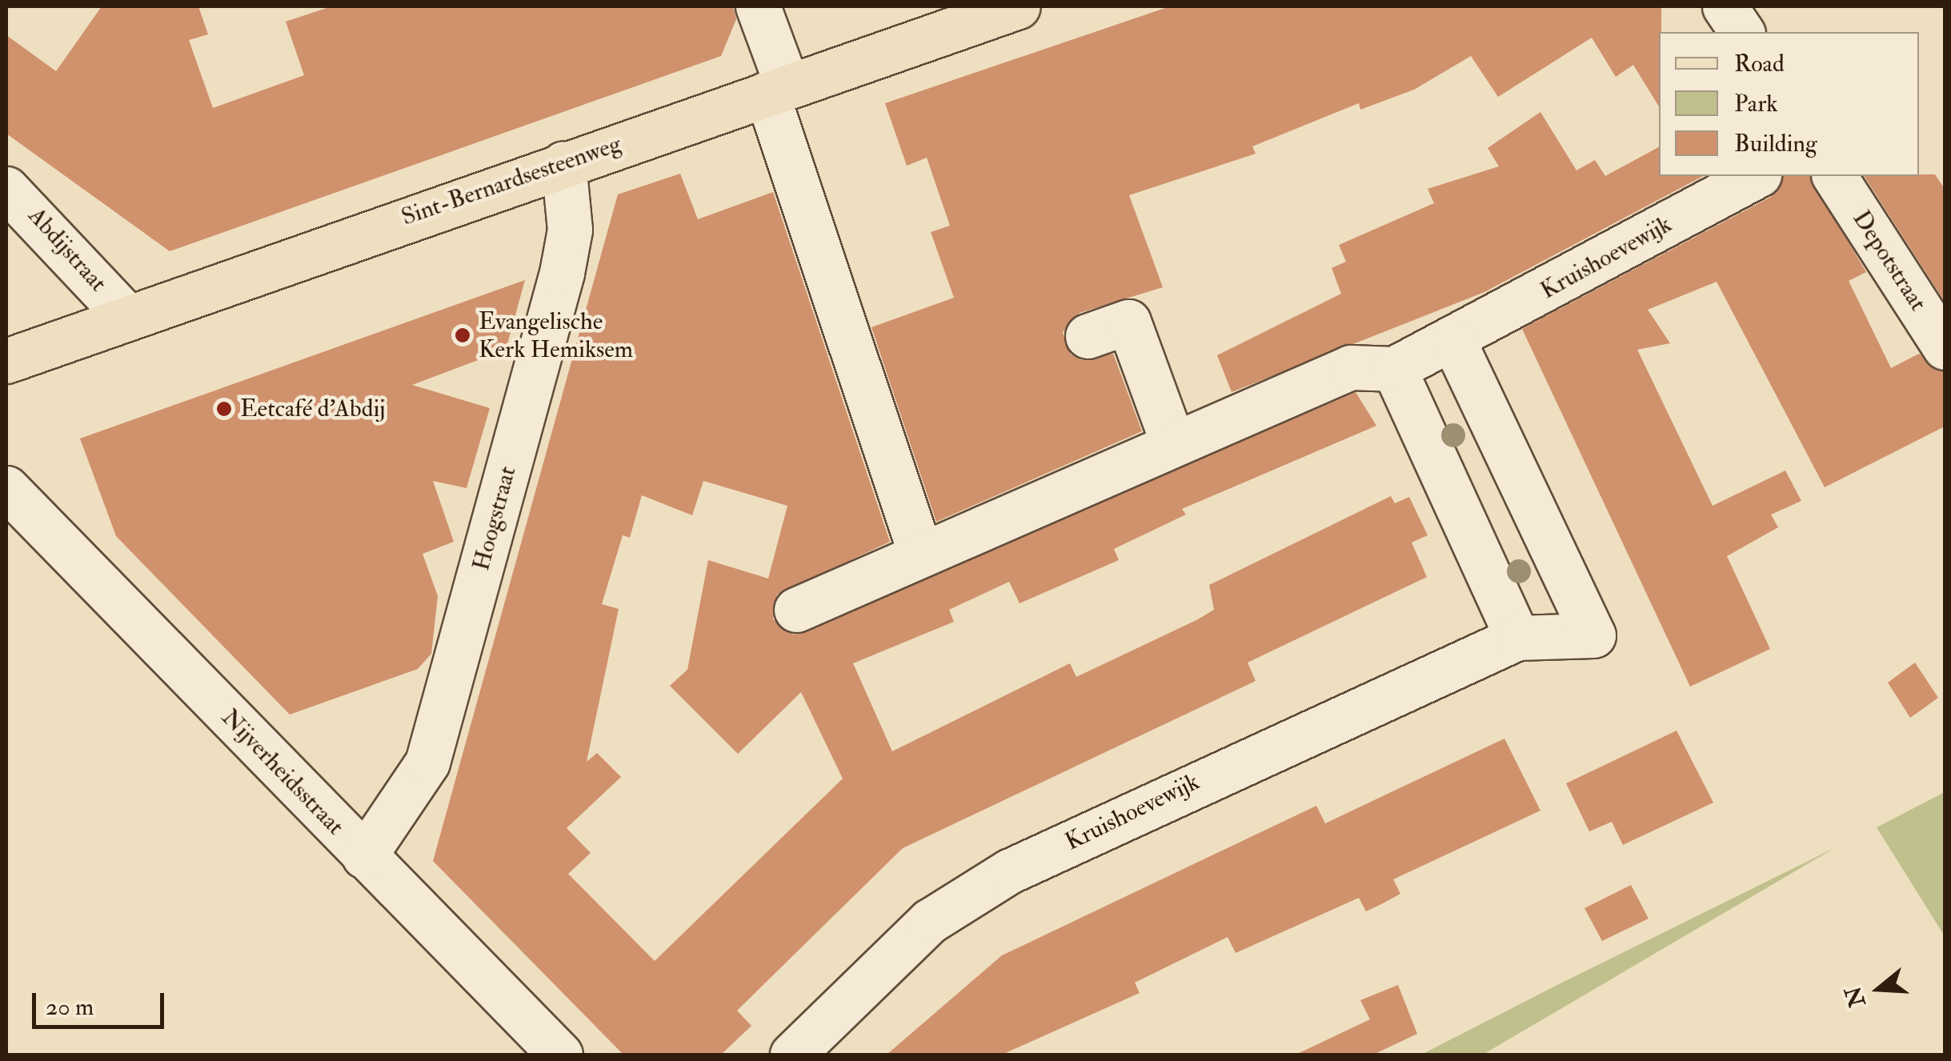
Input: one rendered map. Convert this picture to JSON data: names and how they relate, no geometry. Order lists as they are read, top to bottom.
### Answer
{
  "streets": {
    "main road": ["Sint-Bernardsesteenweg"],
    "street": [
      "Abdijstraat",
      "Kruishoevewijk",
      "Depotstraat",
      "Hoogstraat",
      "Nijverheidsstraat"
    ]
  },
  "crossings": [
    ["Sint-Bernardsesteenweg", "Abdijstraat"],
    ["Sint-Bernardsesteenweg", "Hoogstraat"],
    ["Hoogstraat", "Nijverheidsstraat"]
  ],
  "places": ["Evangelische Kerk Hemiksem", "Eetcafé d'Abdij"],
  "legend": ["Road", "Park", "Building"],
  "scale_bar": "20 m",
  "north": "left"
}
